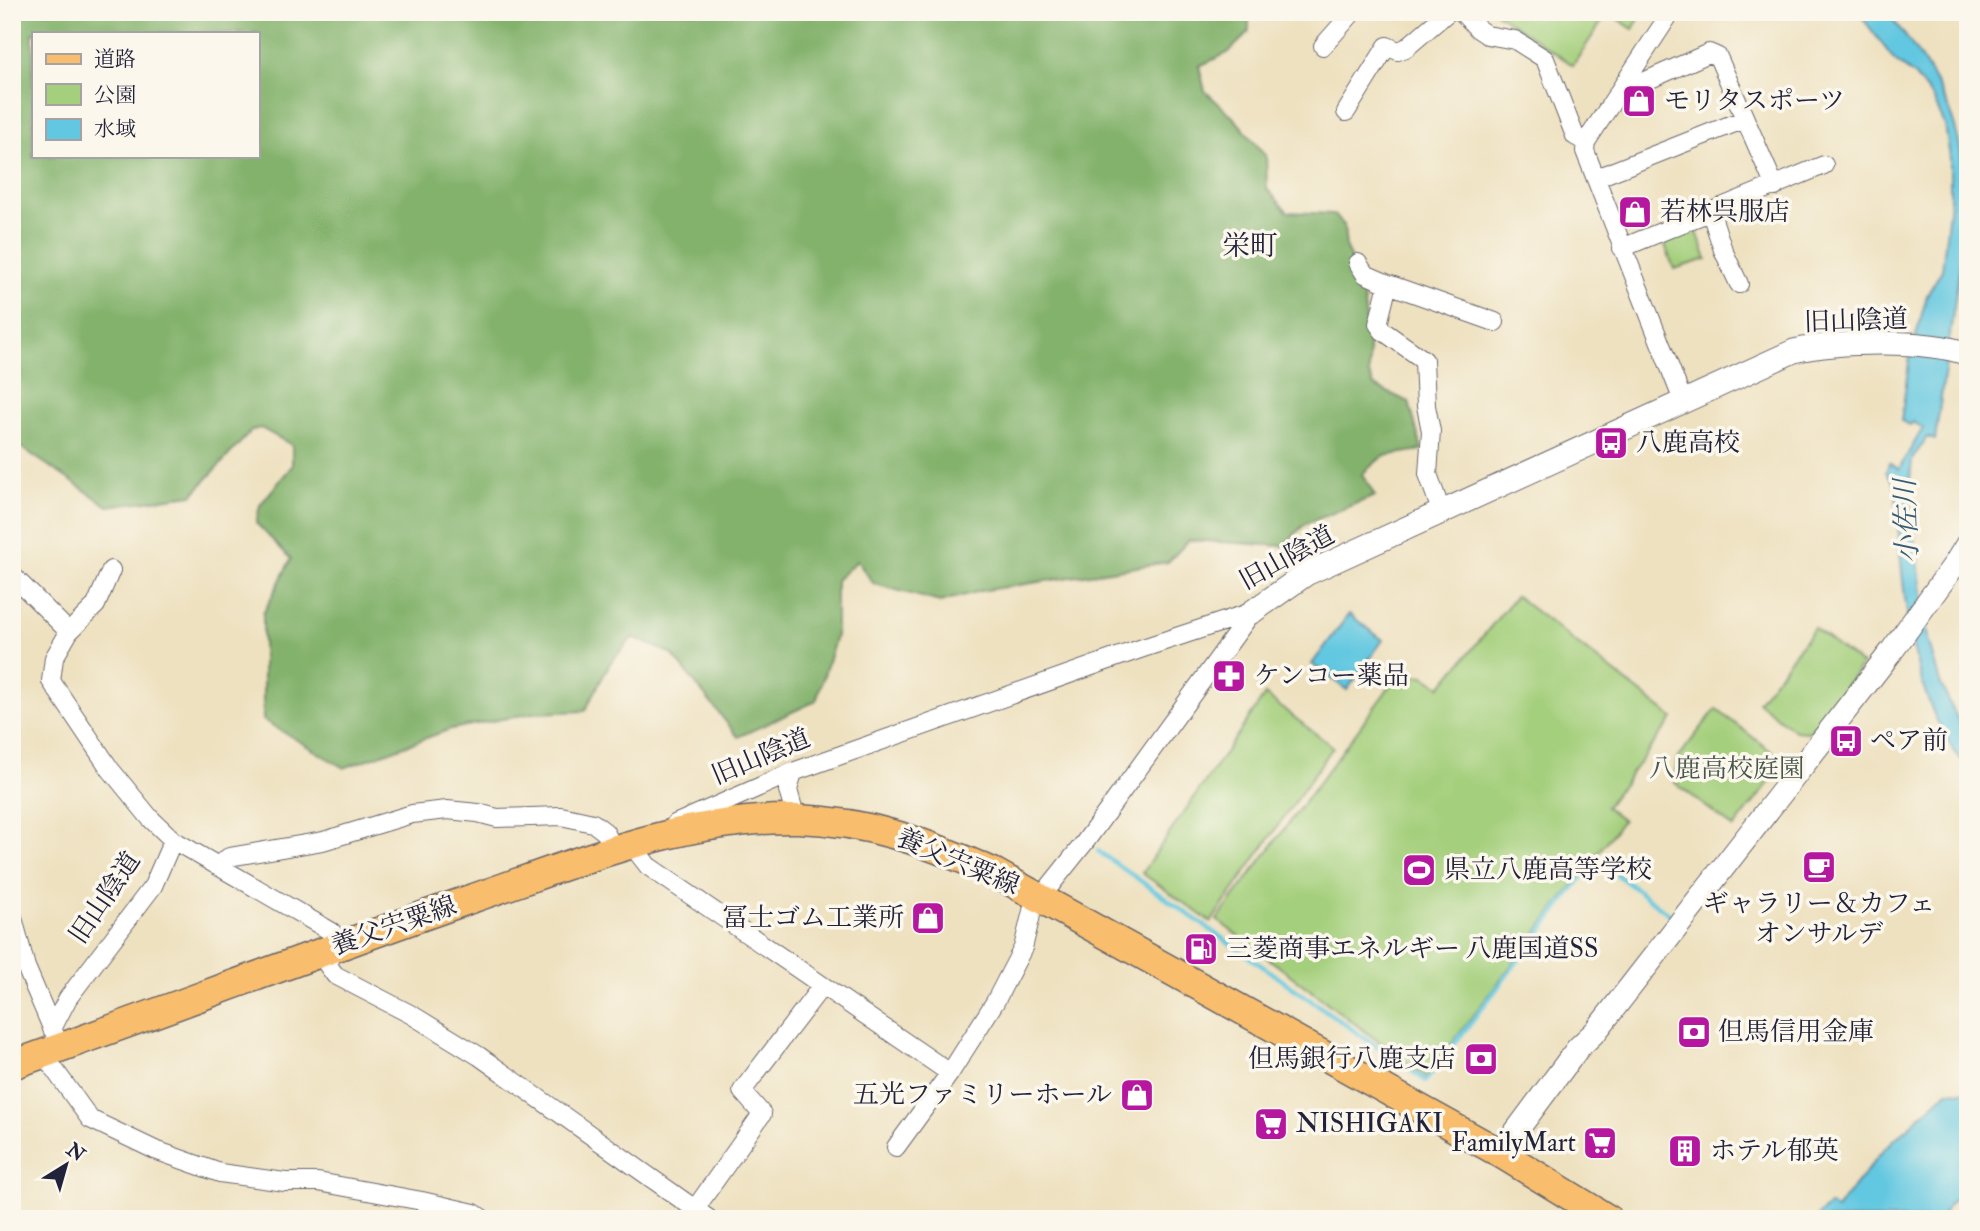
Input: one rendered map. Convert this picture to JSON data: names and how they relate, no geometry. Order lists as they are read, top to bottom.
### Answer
{
  "streets": {
    "main road": ["養父宍粟線"],
    "street": ["旧山陰道"]
  },
  "crossings": [
    ["旧山陰道", "養父宍粟線"]
  ],
  "districts": ["栄町"],
  "water": ["小佐川"],
  "parks": ["八鹿高校庭園"],
  "places": {
    "shop": [
      "モリタスポーツ",
      "若林呉服店",
      "冨士ゴム工業所",
      "五光ファミリーホール"
    ],
    "bus stop": ["八鹿高校", "ペア前"],
    "pharmacy": ["ケンコー薬品"],
    "cafe": ["ギャラリー＆カフェ オンサルデ"],
    "sports": ["県立八鹿高等学校"],
    "fuel station": ["三菱商事エネルギー 八鹿国道SS"],
    "bank": ["但馬信用金庫", "但馬銀行八鹿支店"],
    "supermarket": ["NISHIGAKI", "FamilyMart"],
    "building": ["ホテル郁英"]
  },
  "legend": ["道路", "公園", "水域"],
  "north": "top right"
}
